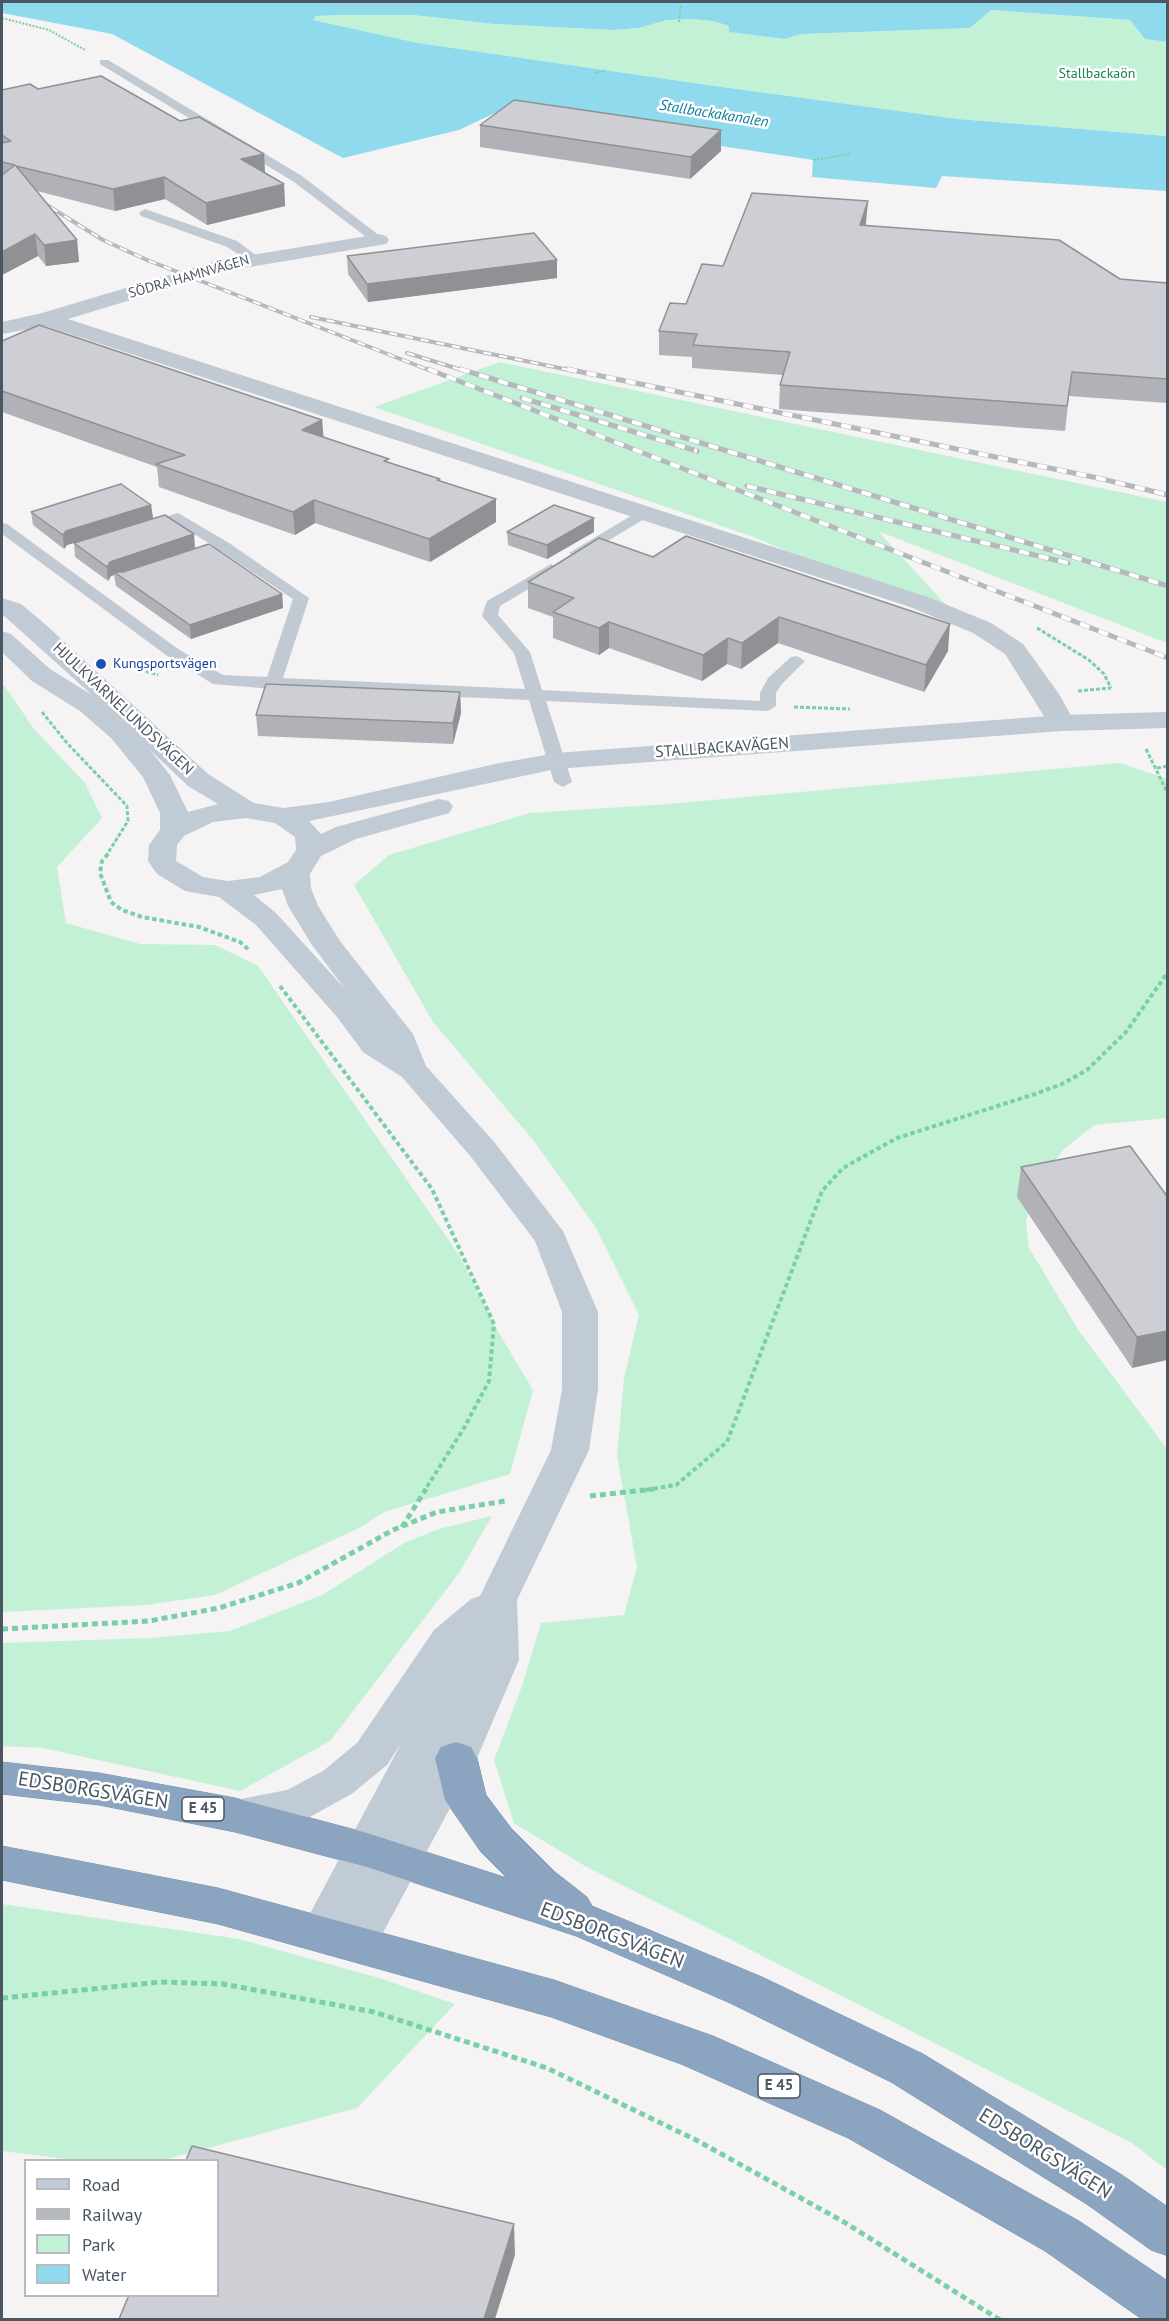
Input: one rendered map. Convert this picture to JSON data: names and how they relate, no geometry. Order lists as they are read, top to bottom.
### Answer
{
  "streets": {
    "highway": ["EDSBORGSVÄGEN", "E 45"],
    "street": ["SÖDRA HAMNVÄGEN", "HJULKVARNELUNDSVÄGEN", "STALLBACKAVÄGEN"]
  },
  "crossings": [
    ["EDSBORGSVÄGEN", "E 45"]
  ],
  "water": ["Stallbackakanalen"],
  "parks": ["Stallbackaön"],
  "places": ["Kungsportsvägen"],
  "legend": [
    "Road",
    "Railway",
    "Park",
    "Water"
  ]
}
